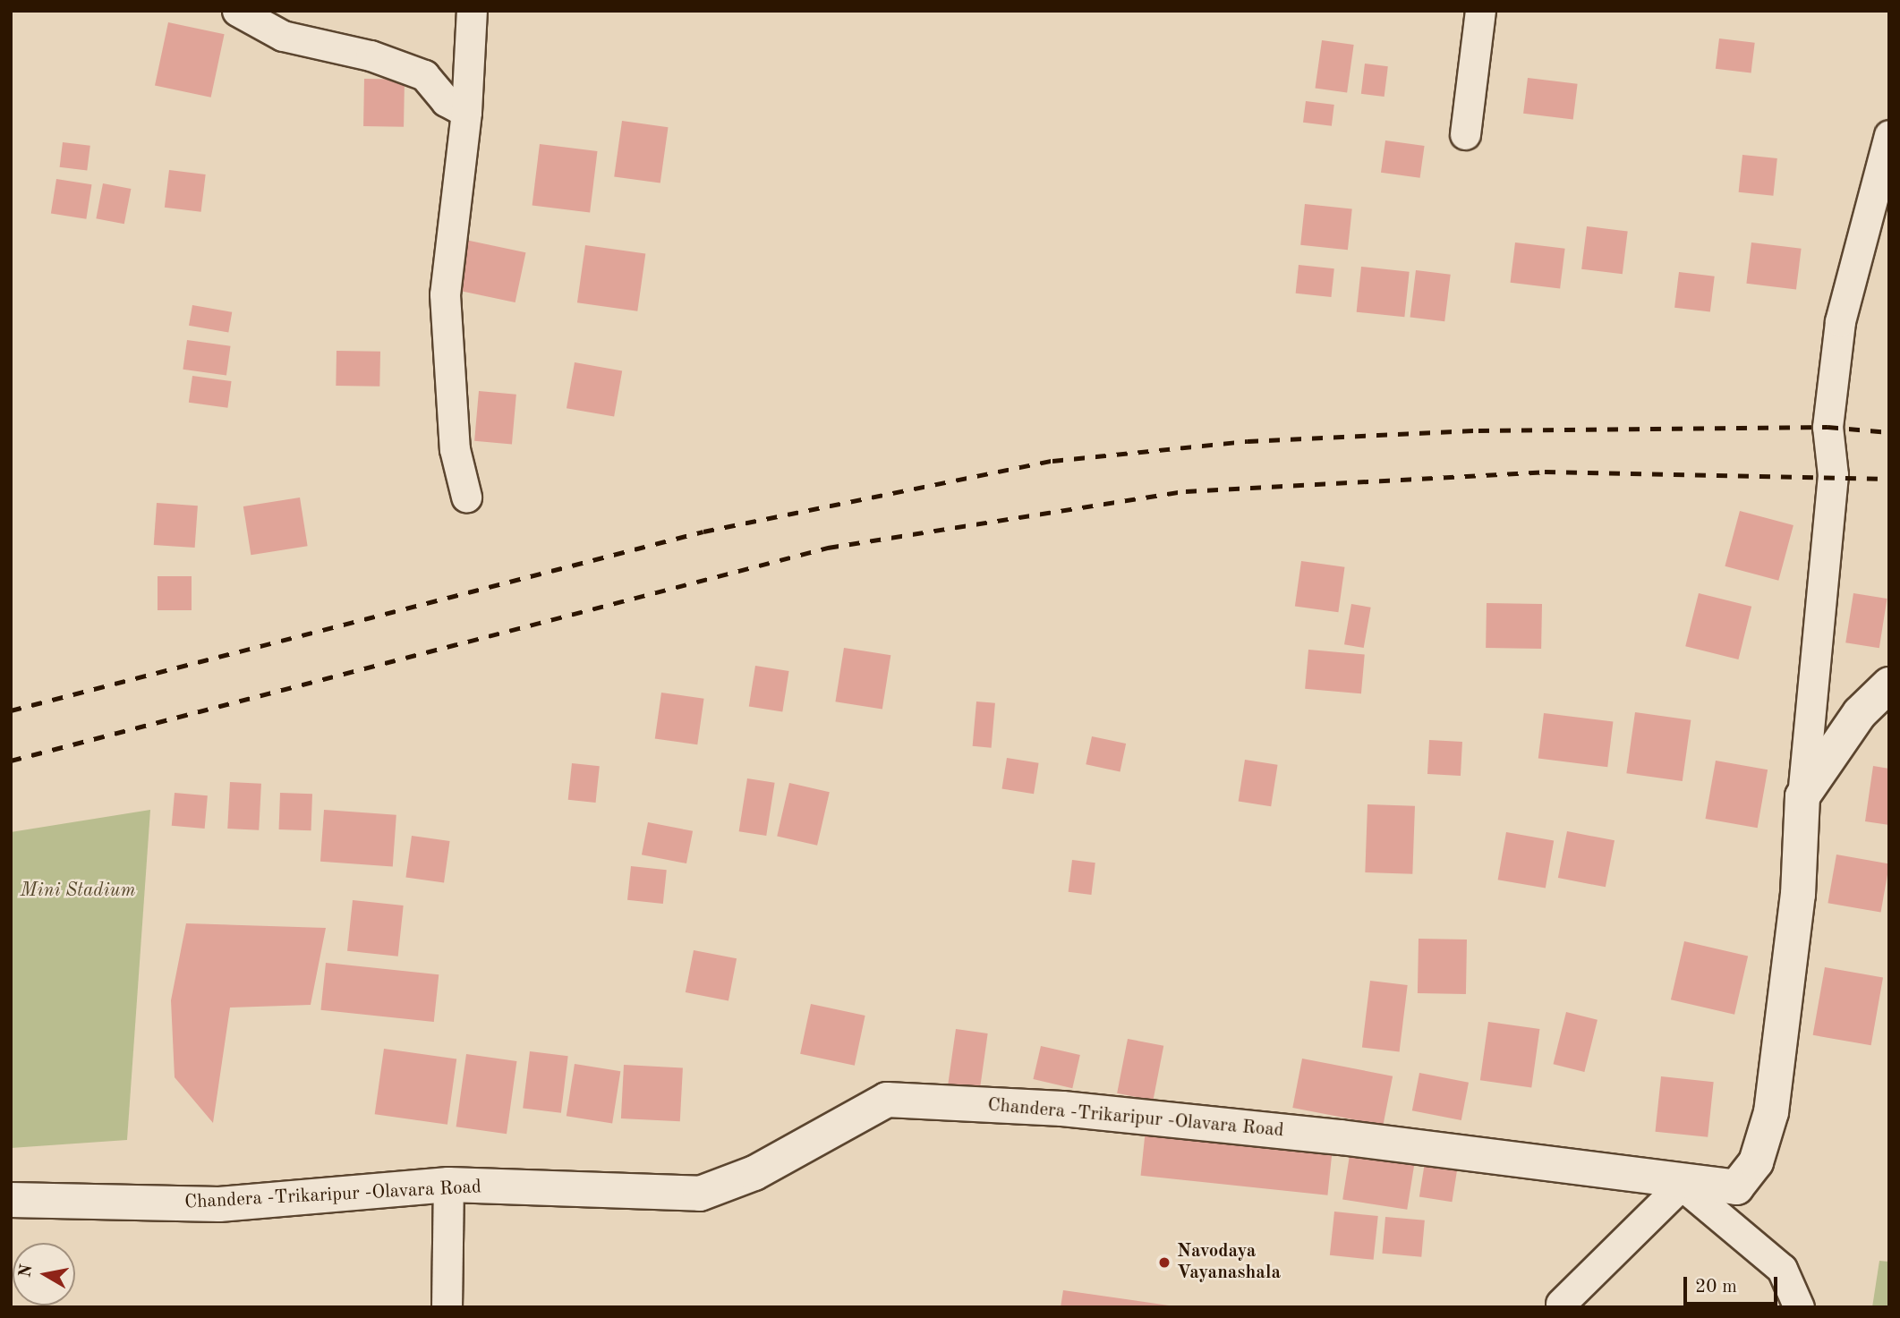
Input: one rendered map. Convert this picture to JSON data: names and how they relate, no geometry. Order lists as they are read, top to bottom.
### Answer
{
  "streets": {
    "main road": ["Chandera -Trikaripur -Olavara Road"]
  },
  "parks": ["Mini Stadium"],
  "places": ["Navodaya Vayanashala"],
  "scale_bar": "20 m",
  "north": "left"
}
